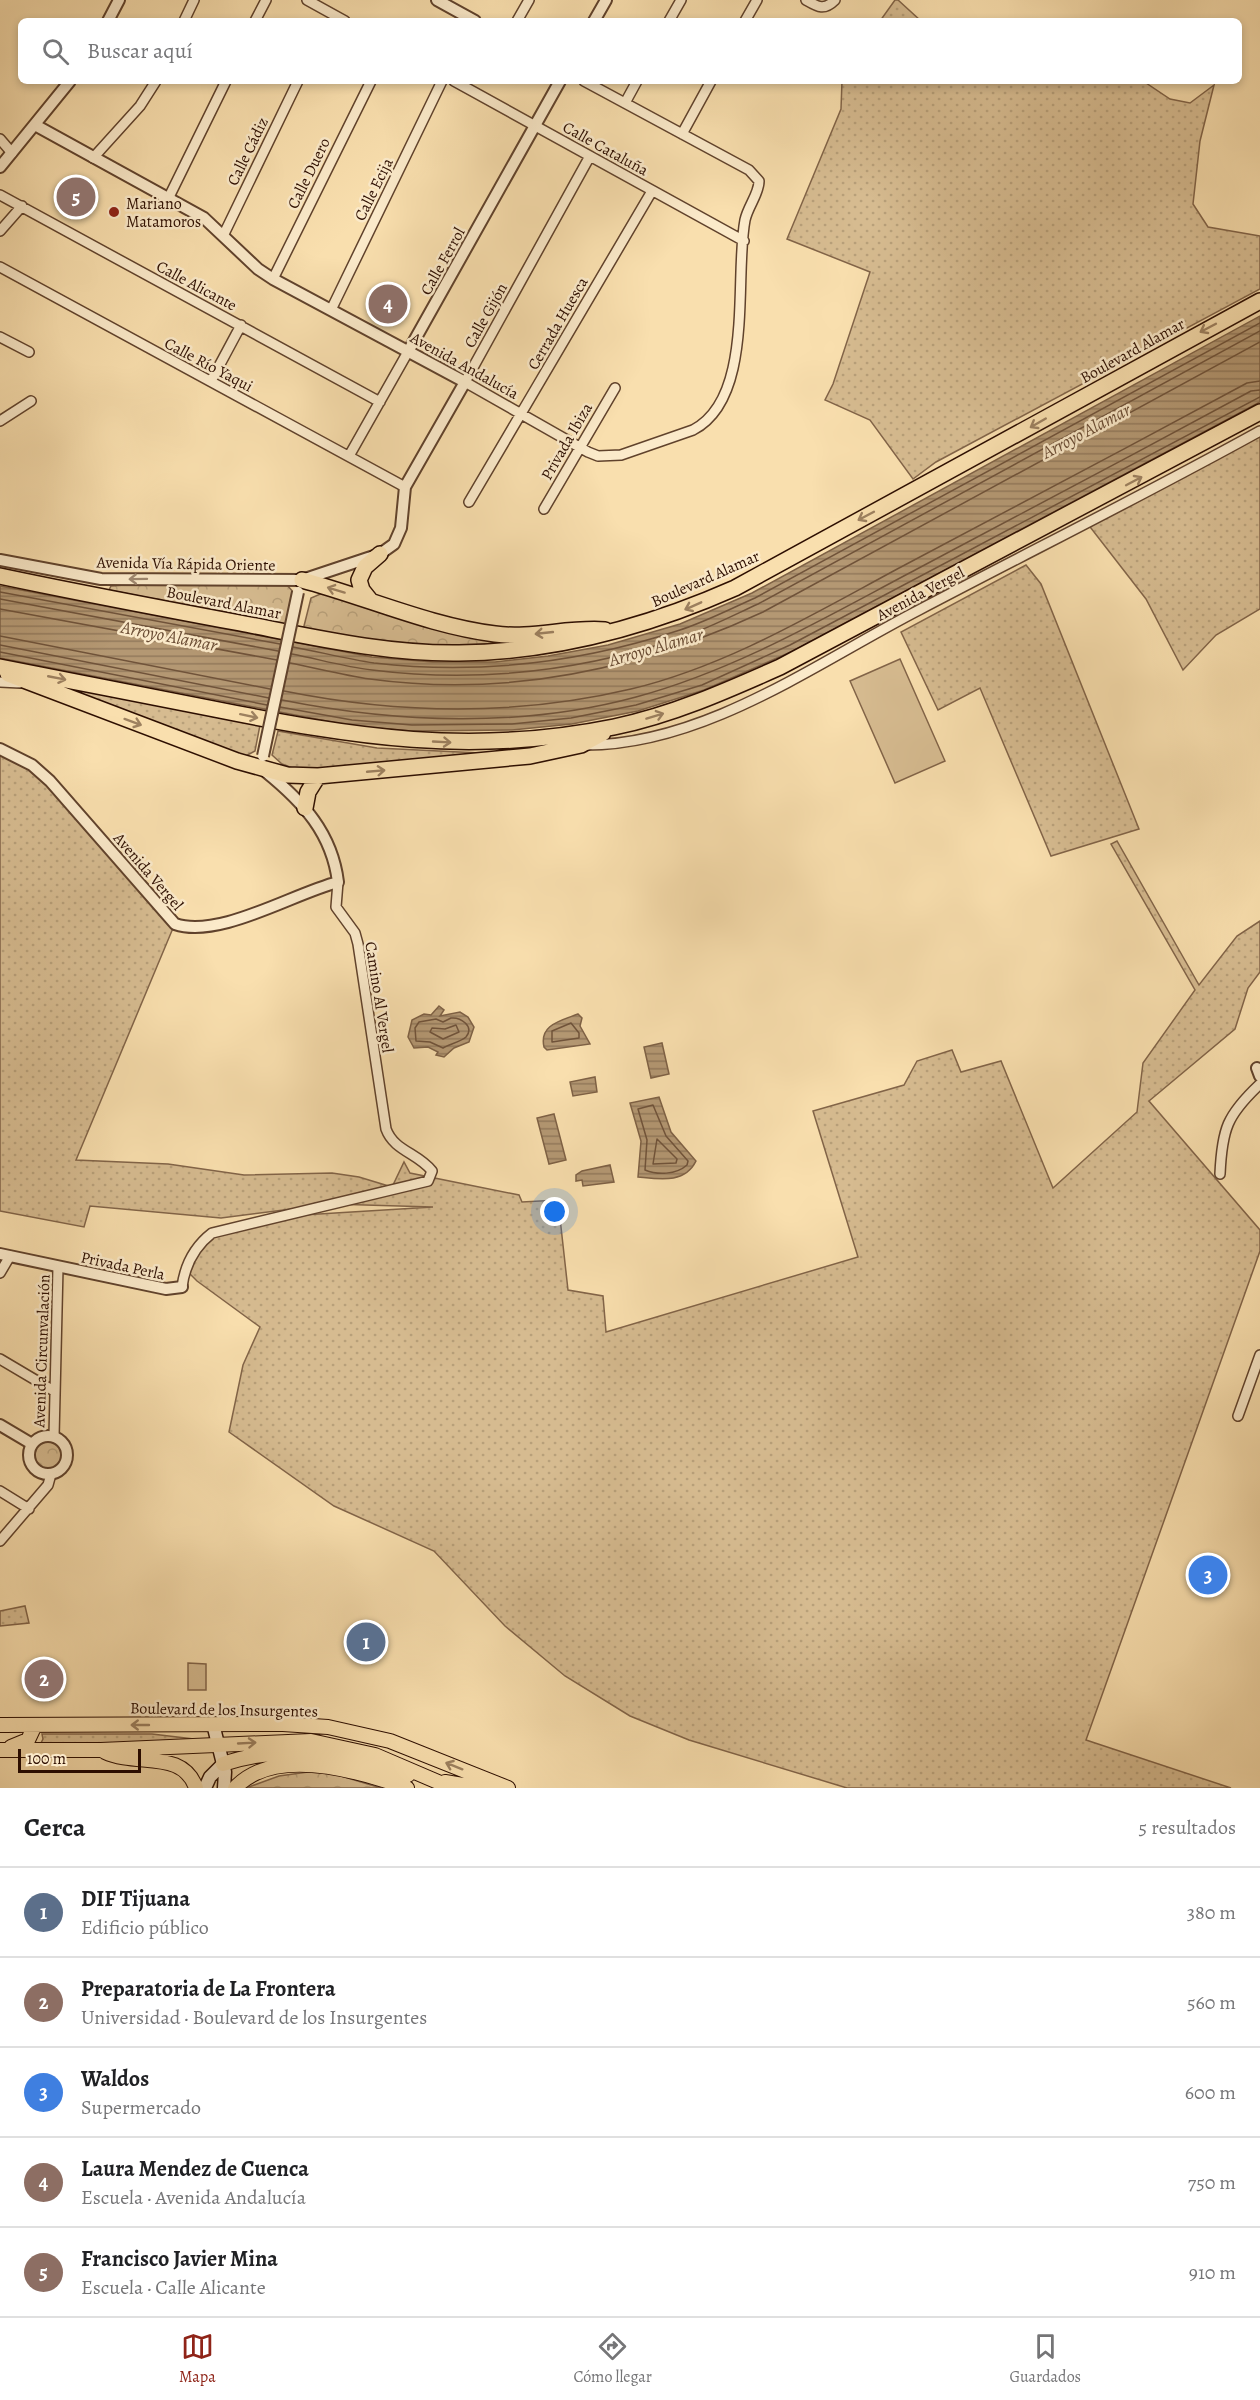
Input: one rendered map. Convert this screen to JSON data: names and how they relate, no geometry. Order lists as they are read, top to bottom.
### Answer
{
  "streets": {
    "highway": ["Boulevard Alamar"],
    "main road": ["Boulevard de los Insurgentes"],
    "street": [
      "Calle Cataluña",
      "Calle Cádiz",
      "Calle Duero",
      "Calle Ecija",
      "Calle Ferrol",
      "Calle Alicante",
      "Calle Gijón",
      "Cerrada Huesca",
      "Calle Río Yaqui",
      "Avenida Andalucía",
      "Privada Ibiza",
      "Avenida Vía Rápida Oriente",
      "Avenida Vergel",
      "Camino Al Vergel",
      "Privada Perla",
      "Avenida Circunvalación"
    ]
  },
  "crossings": [
    ["Calle Cataluña", "Calle Ferrol"],
    ["Calle Cataluña", "Calle Gijón"],
    ["Calle Cataluña", "Cerrada Huesca"],
    ["Calle Cataluña", "Avenida Andalucía"],
    ["Calle Cádiz", "Avenida Andalucía"],
    ["Calle Duero", "Avenida Andalucía"],
    ["Calle Ecija", "Avenida Andalucía"],
    ["Calle Ferrol", "Calle Alicante"],
    ["Calle Ferrol", "Calle Río Yaqui"],
    ["Calle Ferrol", "Avenida Andalucía"],
    ["Calle Gijón", "Calle Río Yaqui"],
    ["Calle Gijón", "Avenida Andalucía"],
    ["Cerrada Huesca", "Avenida Andalucía"],
    ["Avenida Andalucía", "Privada Ibiza"],
    ["Avenida Vergel", "Camino Al Vergel"],
    ["Camino Al Vergel", "Privada Perla"],
    ["Privada Perla", "Avenida Circunvalación"]
  ],
  "one_way": ["Avenida Vía Rápida Oriente"],
  "water": ["Arroyo Alamar"],
  "places": ["Mariano Matamoros"],
  "scale_bar": "100 m",
  "page": {
    "search": "Buscar aquí",
    "pins": [
      "5",
      "4",
      "3",
      "1",
      "2"
    ],
    "scale": "100 m",
    "heading": ["Cerca", "5 resultados"],
    "list": [
      {
        "mark": "1",
        "name": "DIF Tijuana",
        "note": "Edificio público",
        "value": "380 m"
      },
      {
        "mark": "2",
        "name": "Preparatoria de La Frontera",
        "note": "Universidad · Boulevard de los Insurgentes",
        "value": "560 m"
      },
      {
        "mark": "3",
        "name": "Waldos",
        "note": "Supermercado",
        "value": "600 m"
      },
      {
        "mark": "4",
        "name": "Laura Mendez de Cuenca",
        "note": "Escuela · Avenida Andalucía",
        "value": "750 m"
      },
      {
        "mark": "5",
        "name": "Francisco Javier Mina",
        "note": "Escuela · Calle Alicante",
        "value": "910 m"
      }
    ],
    "nav": ["Mapa", "Cómo llegar", "Guardados"]
  }
}
